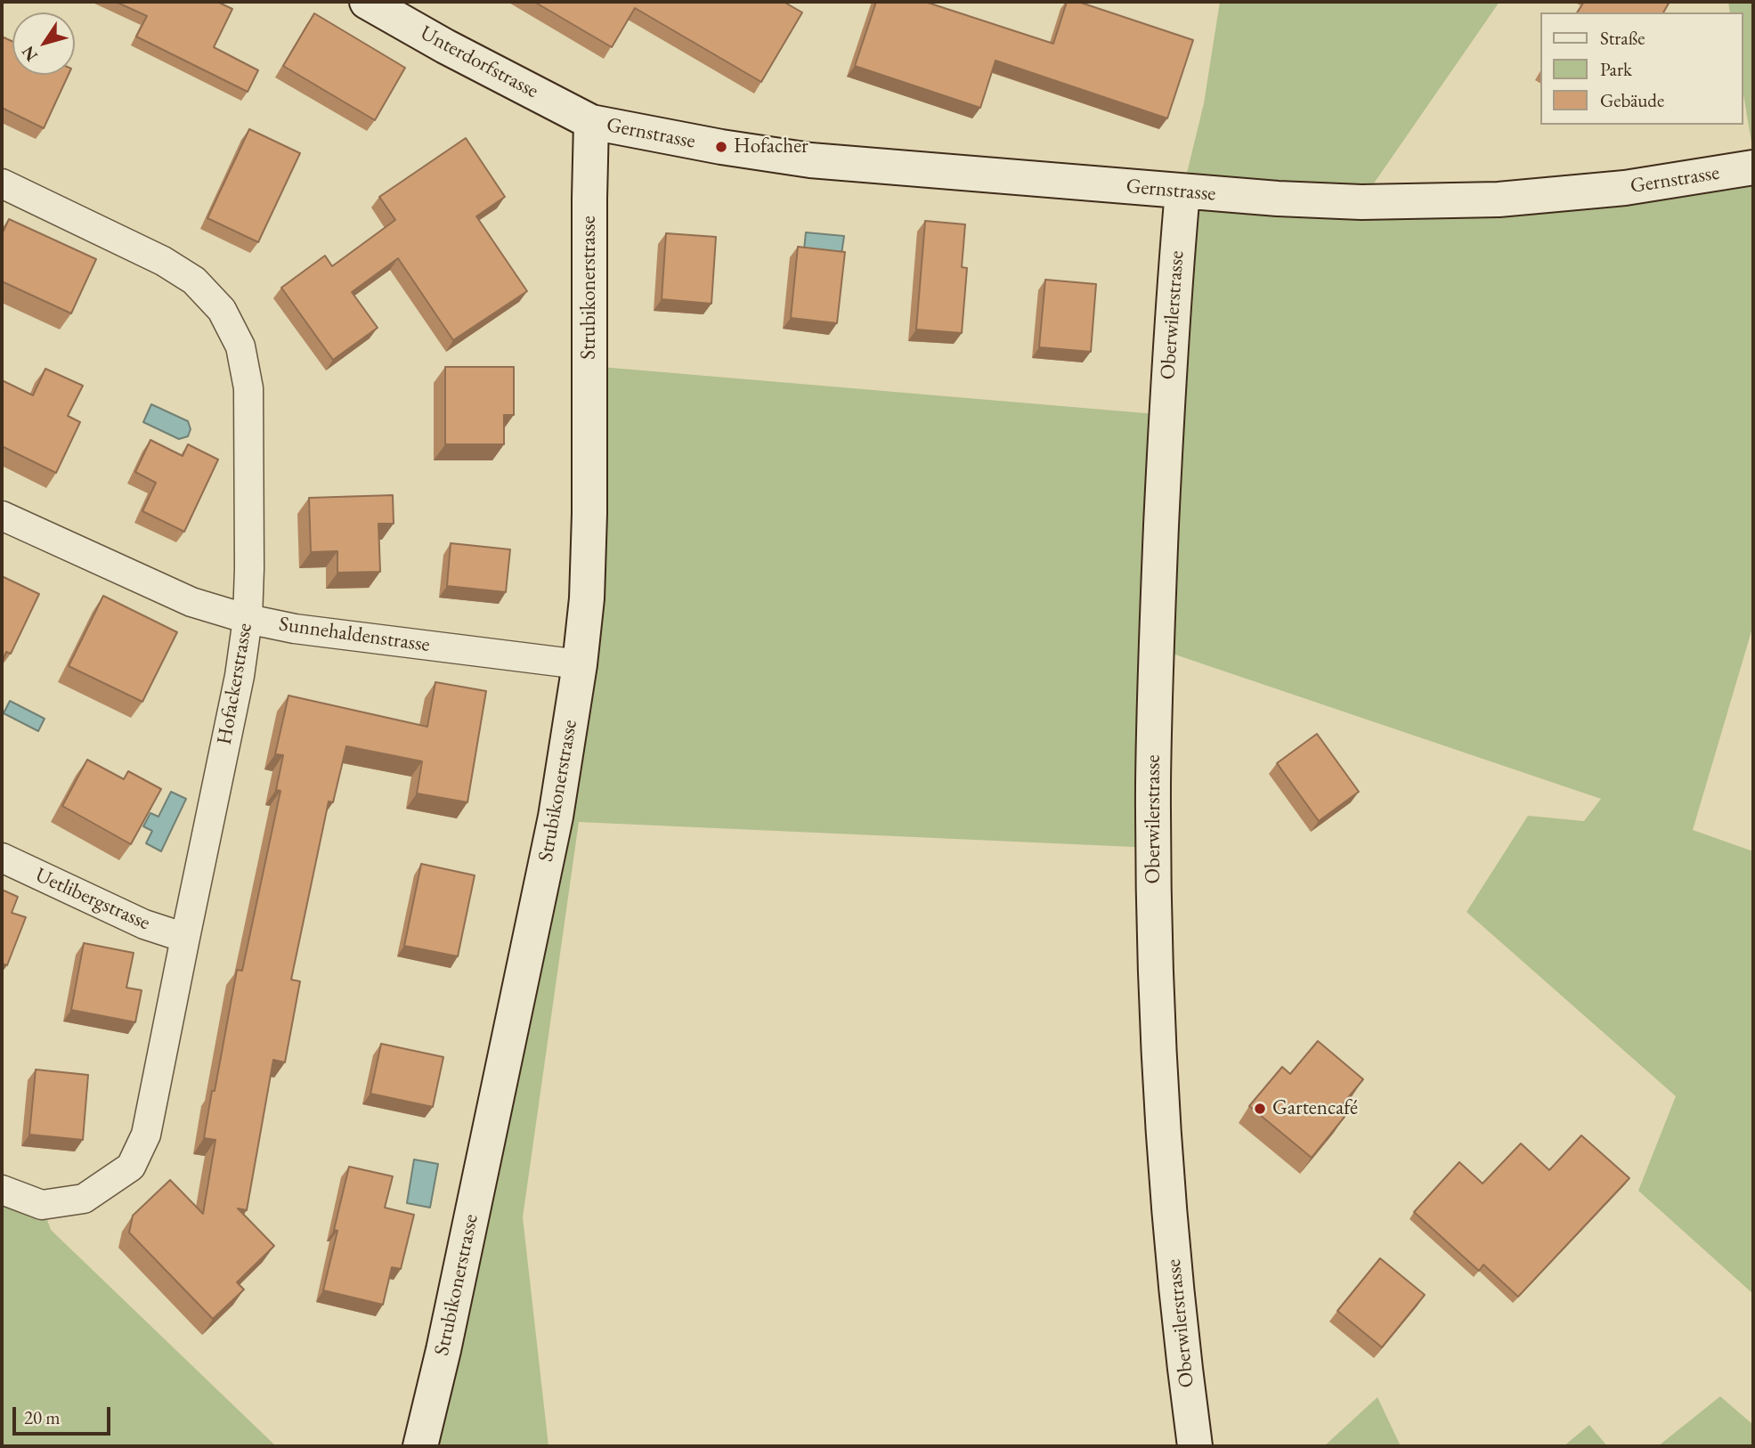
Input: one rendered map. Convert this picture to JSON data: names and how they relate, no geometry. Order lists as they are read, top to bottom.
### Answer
{
  "streets": {
    "street": [
      "Unterdorfstrasse",
      "Gernstrasse",
      "Strubikonerstrasse",
      "Oberwilerstrasse",
      "Sunnehaldenstrasse",
      "Hofackerstrasse",
      "Uetlibergstrasse"
    ]
  },
  "crossings": [
    ["Unterdorfstrasse", "Gernstrasse"],
    ["Unterdorfstrasse", "Strubikonerstrasse"],
    ["Gernstrasse", "Strubikonerstrasse"],
    ["Gernstrasse", "Oberwilerstrasse"],
    ["Strubikonerstrasse", "Sunnehaldenstrasse"],
    ["Sunnehaldenstrasse", "Hofackerstrasse"],
    ["Hofackerstrasse", "Uetlibergstrasse"]
  ],
  "places": ["Hofacher", "Gartencafé"],
  "legend": ["Straße", "Park", "Gebäude"],
  "scale_bar": "20 m",
  "north": "bottom left"
}
